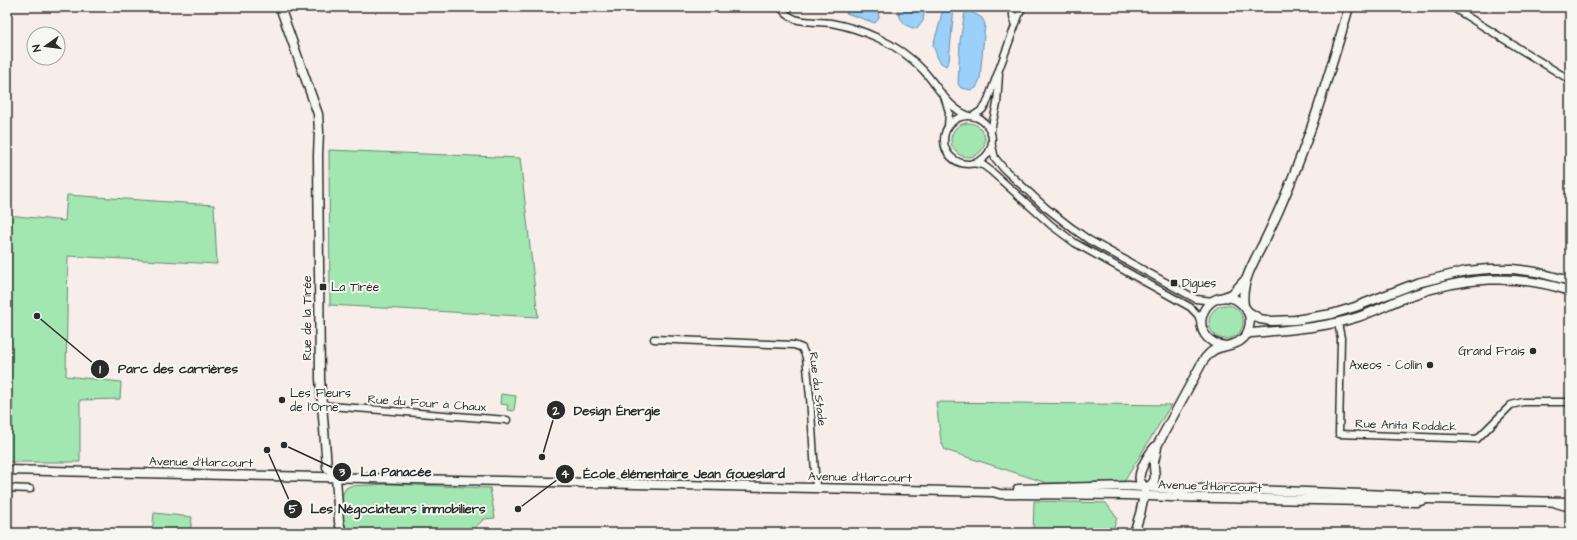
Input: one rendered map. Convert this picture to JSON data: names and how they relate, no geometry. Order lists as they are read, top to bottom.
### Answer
{
  "streets": {
    "main road": ["Rue de la Tirée", "Avenue d'Harcourt"],
    "street": ["Rue du Stade", "Rue du Four à Chaux", "Rue Anita Roddick"]
  },
  "crossings": [
    ["Rue de la Tirée", "Rue du Four à Chaux"],
    ["Rue de la Tirée", "Avenue d'Harcourt"],
    ["Rue du Stade", "Avenue d'Harcourt"]
  ],
  "places": {
    "transit": ["Digues", "La Tirée"],
    "other": [
      "Parc des carrières",
      "Grand Frais",
      "Axeos - Collin",
      "Les Fleurs de l'Orne",
      "La Panacée",
      "Les Négociateurs immobiliers",
      "Design Énergie",
      "École élémentaire Jean Goueslard"
    ]
  },
  "north": "left"
}
